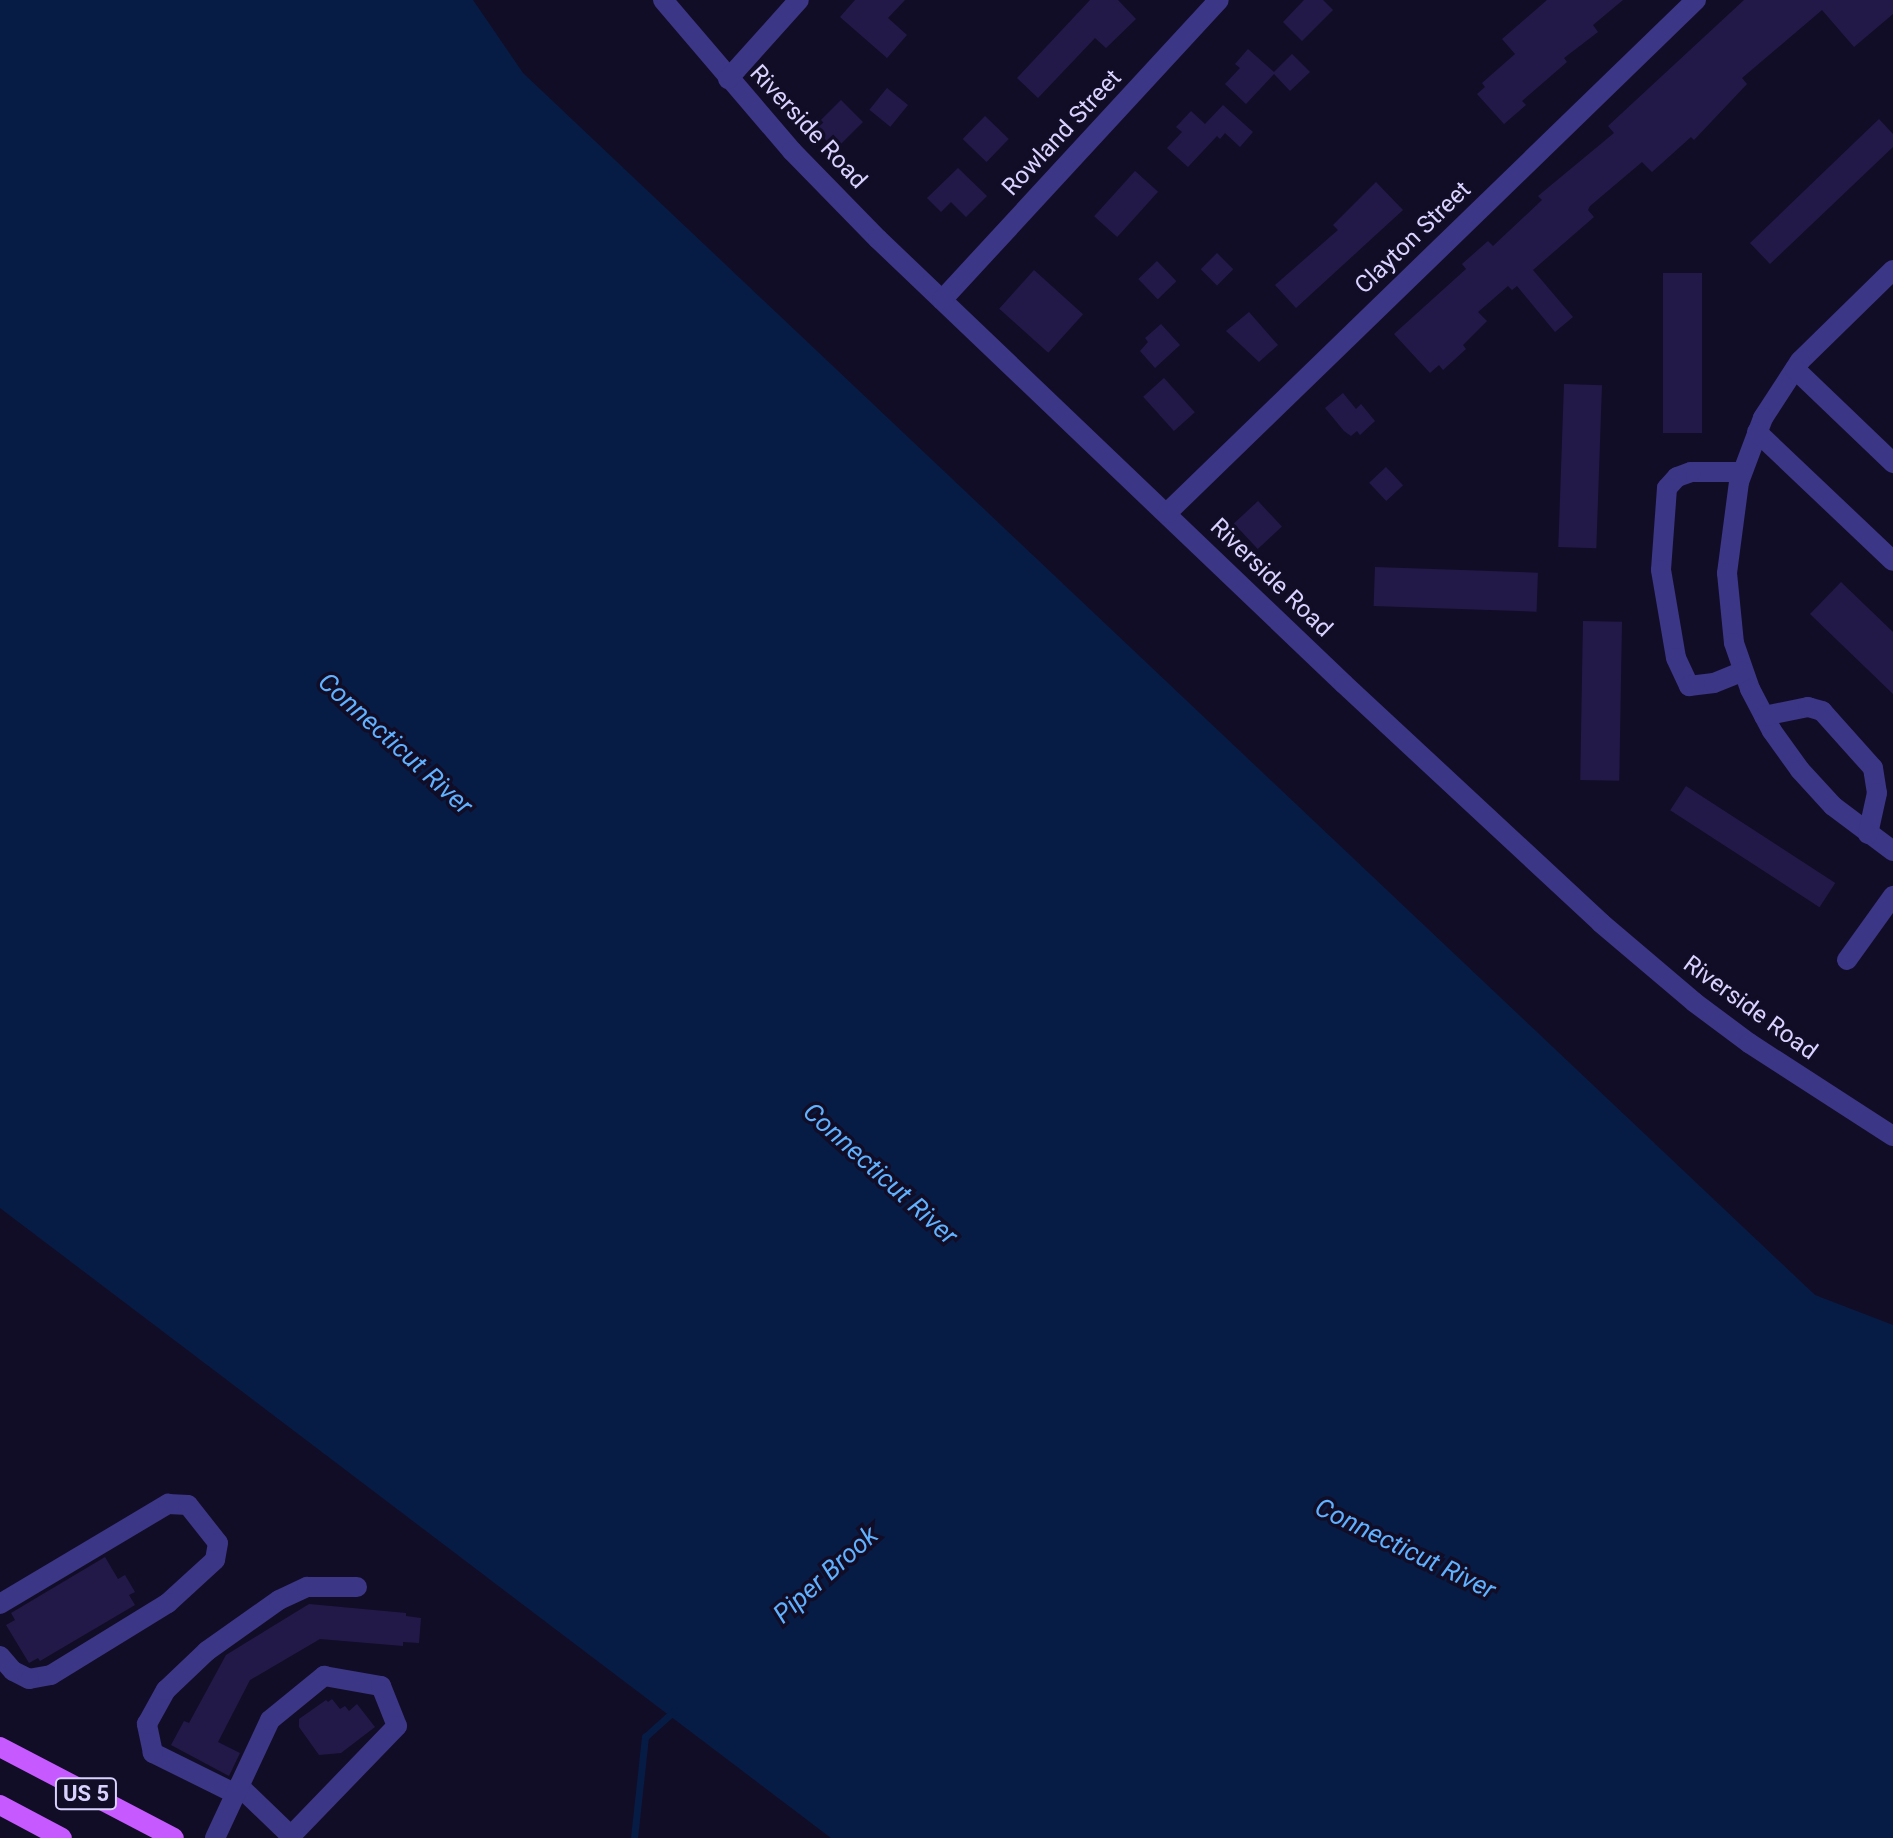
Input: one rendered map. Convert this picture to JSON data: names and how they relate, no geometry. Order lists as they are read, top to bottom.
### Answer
{
  "streets": {
    "main road": ["US 5"],
    "street": ["Riverside Road", "Rowland Street", "Clayton Street"]
  },
  "crossings": [
    ["Riverside Road", "Rowland Street"],
    ["Riverside Road", "Clayton Street"]
  ],
  "water": ["Connecticut River", "Piper Brook"]
}
